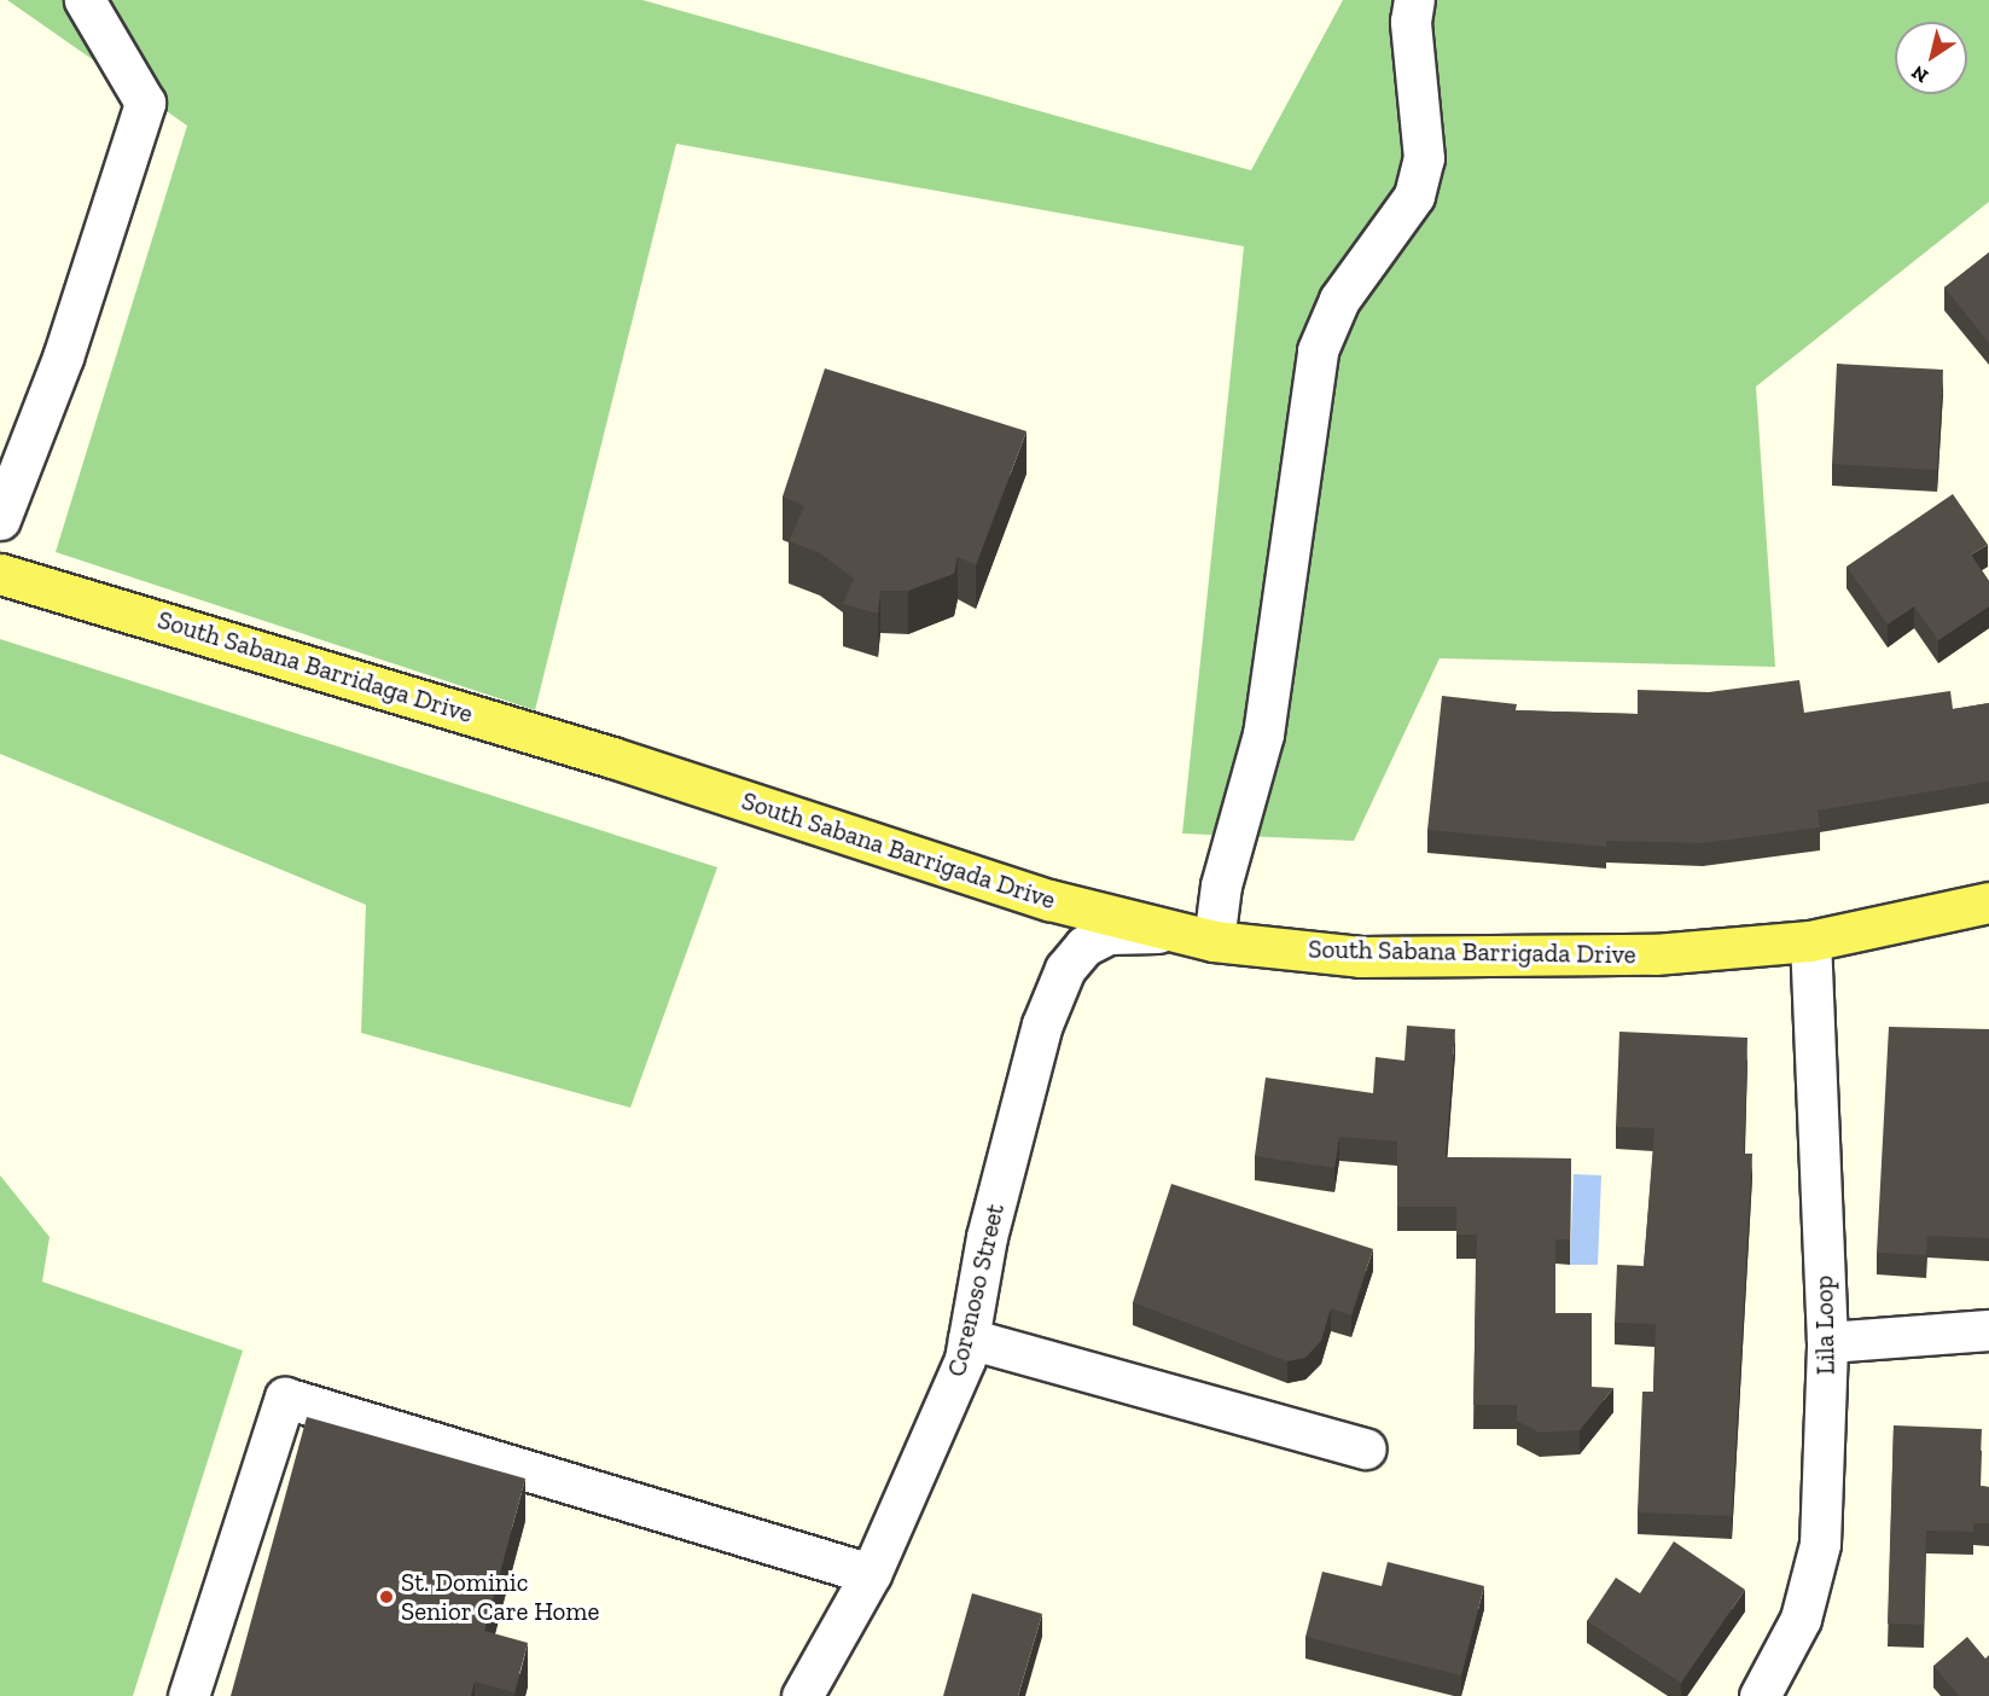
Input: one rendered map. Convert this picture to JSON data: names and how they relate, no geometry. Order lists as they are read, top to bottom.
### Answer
{
  "streets": {
    "main road": ["South Sabana Barridaga Drive", "South Sabana Barrigada Drive"],
    "street": ["Corenoso Street", "Lila Loop"]
  },
  "crossings": [
    ["South Sabana Barridaga Drive", "South Sabana Barrigada Drive"],
    ["South Sabana Barrigada Drive", "Corenoso Street"],
    ["South Sabana Barrigada Drive", "Lila Loop"]
  ],
  "places": ["St. Dominic Senior Care Home"],
  "north": "bottom left"
}
